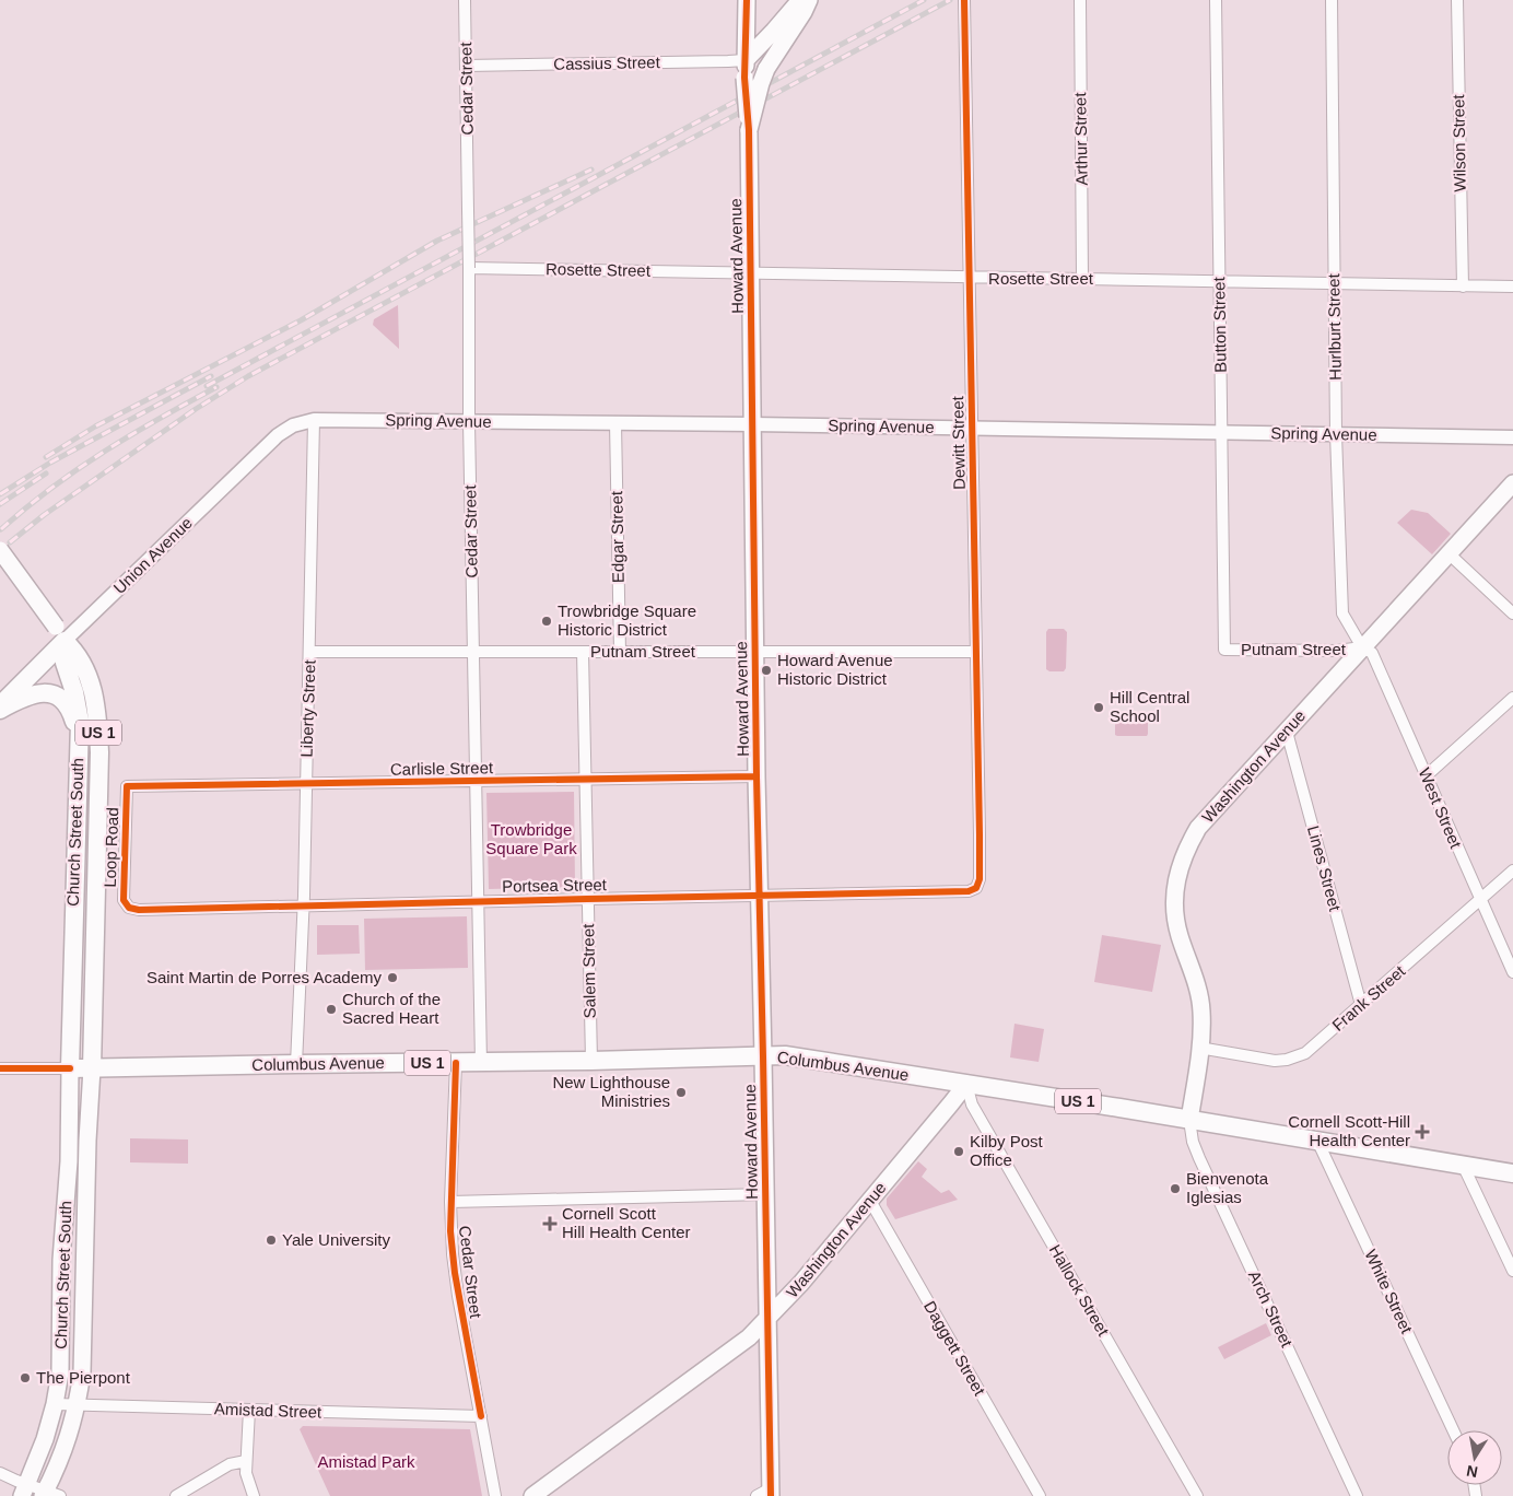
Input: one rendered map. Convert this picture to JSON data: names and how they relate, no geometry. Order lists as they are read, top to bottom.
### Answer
{
  "streets": {
    "main road": [
      "Howard Avenue",
      "Union Avenue",
      "US 1",
      "Washington Avenue",
      "Church Street South",
      "Columbus Avenue"
    ],
    "street": [
      "Cassius Street",
      "Cedar Street",
      "Arthur Street",
      "Wilson Street",
      "Rosette Street",
      "Button Street",
      "Hurlburt Street",
      "Spring Avenue",
      "Dewitt Street",
      "Edgar Street",
      "Putnam Street",
      "Liberty Street",
      "Carlisle Street",
      "West Street",
      "Loop Road",
      "Lines Street",
      "Portsea Street",
      "Salem Street",
      "Frank Street",
      "Hallock Street",
      "White Street",
      "Arch Street",
      "Daggett Street",
      "Amistad Street"
    ]
  },
  "crossings": [
    ["Cassius Street", "Cedar Street"],
    ["Cassius Street", "Howard Avenue"],
    ["Cedar Street", "Rosette Street"],
    ["Cedar Street", "Spring Avenue"],
    ["Cedar Street", "Putnam Street"],
    ["Cedar Street", "Carlisle Street"],
    ["Cedar Street", "Portsea Street"],
    ["Cedar Street", "Columbus Avenue"],
    ["Cedar Street", "Amistad Street"],
    ["Arthur Street", "Rosette Street"],
    ["Wilson Street", "Rosette Street"],
    ["Howard Avenue", "Rosette Street"],
    ["Howard Avenue", "Spring Avenue"],
    ["Howard Avenue", "Putnam Street"],
    ["Howard Avenue", "Washington Avenue"],
    ["Howard Avenue", "Carlisle Street"],
    ["Howard Avenue", "Portsea Street"],
    ["Howard Avenue", "Columbus Avenue"],
    ["Rosette Street", "Button Street"],
    ["Rosette Street", "Hurlburt Street"],
    ["Rosette Street", "Dewitt Street"],
    ["Button Street", "Spring Avenue"],
    ["Button Street", "Putnam Street"],
    ["Hurlburt Street", "Spring Avenue"],
    ["Hurlburt Street", "Putnam Street"],
    ["Hurlburt Street", "Washington Avenue"],
    ["Hurlburt Street", "West Street"],
    ["Spring Avenue", "Dewitt Street"],
    ["Spring Avenue", "Edgar Street"],
    ["Spring Avenue", "Union Avenue"],
    ["Spring Avenue", "Liberty Street"],
    ["Dewitt Street", "Putnam Street"],
    ["Dewitt Street", "Portsea Street"],
    ["Edgar Street", "Putnam Street"],
    ["Union Avenue", "Liberty Street"],
    ["Union Avenue", "US 1"],
    ["Union Avenue", "Church Street South"],
    ["Putnam Street", "Liberty Street"],
    ["Putnam Street", "Washington Avenue"],
    ["Putnam Street", "West Street"],
    ["Putnam Street", "Salem Street"],
    ["Liberty Street", "Carlisle Street"],
    ["Liberty Street", "Portsea Street"],
    ["Liberty Street", "Columbus Avenue"],
    ["US 1", "Church Street South"],
    ["Washington Avenue", "West Street"],
    ["Washington Avenue", "Lines Street"],
    ["Washington Avenue", "Frank Street"],
    ["Washington Avenue", "Columbus Avenue"],
    ["Washington Avenue", "Hallock Street"],
    ["Washington Avenue", "Arch Street"],
    ["Washington Avenue", "Daggett Street"],
    ["Carlisle Street", "Loop Road"],
    ["Carlisle Street", "Salem Street"],
    ["West Street", "Frank Street"],
    ["Church Street South", "Columbus Avenue"],
    ["Church Street South", "Amistad Street"],
    ["Loop Road", "Portsea Street"],
    ["Lines Street", "Frank Street"],
    ["Portsea Street", "Salem Street"],
    ["Salem Street", "Columbus Avenue"],
    ["Columbus Avenue", "Hallock Street"],
    ["Columbus Avenue", "White Street"],
    ["Columbus Avenue", "Arch Street"]
  ],
  "parks": ["Trowbridge Square Park", "Amistad Park"],
  "places": {
    "other": [
      "Trowbridge Square Historic District",
      "Howard Avenue Historic District",
      "Hill Central School",
      "Saint Martin de Porres Academy",
      "Church of the Sacred Heart",
      "New Lighthouse Ministries",
      "Kilby Post Office",
      "Bienvenota Iglesias",
      "Yale University",
      "The Pierpont"
    ],
    "health": ["Cornell Scott-Hill Health Center", "Cornell Scott Hill Health Center"]
  },
  "north": "bottom"
}
